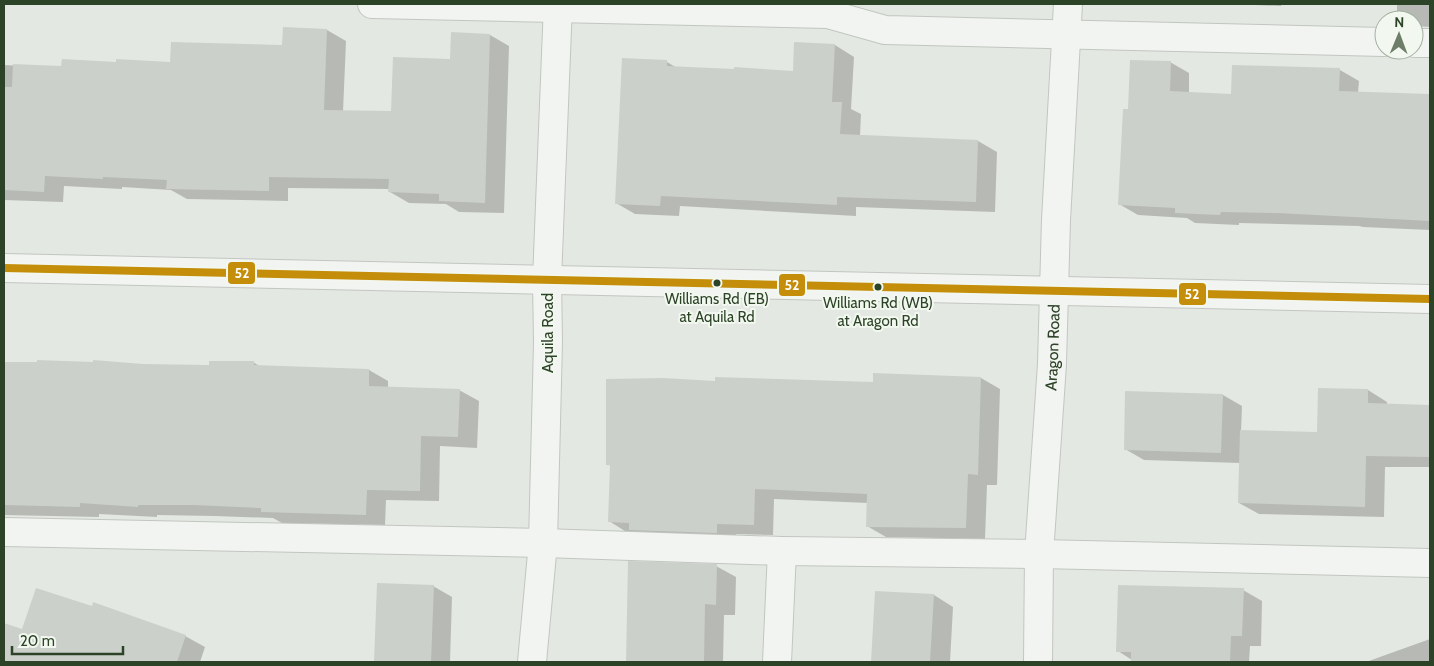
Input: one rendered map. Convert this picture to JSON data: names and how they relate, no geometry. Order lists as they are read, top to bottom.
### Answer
{
  "streets": {
    "street": ["Aquila Road", "Aragon Road"]
  },
  "places": ["Williams Rd (EB) at Aquila Rd", "Williams Rd (WB) at Aragon Rd"],
  "lines": ["transit line 52"],
  "scale_bar": "20 m",
  "north": "top"
}
